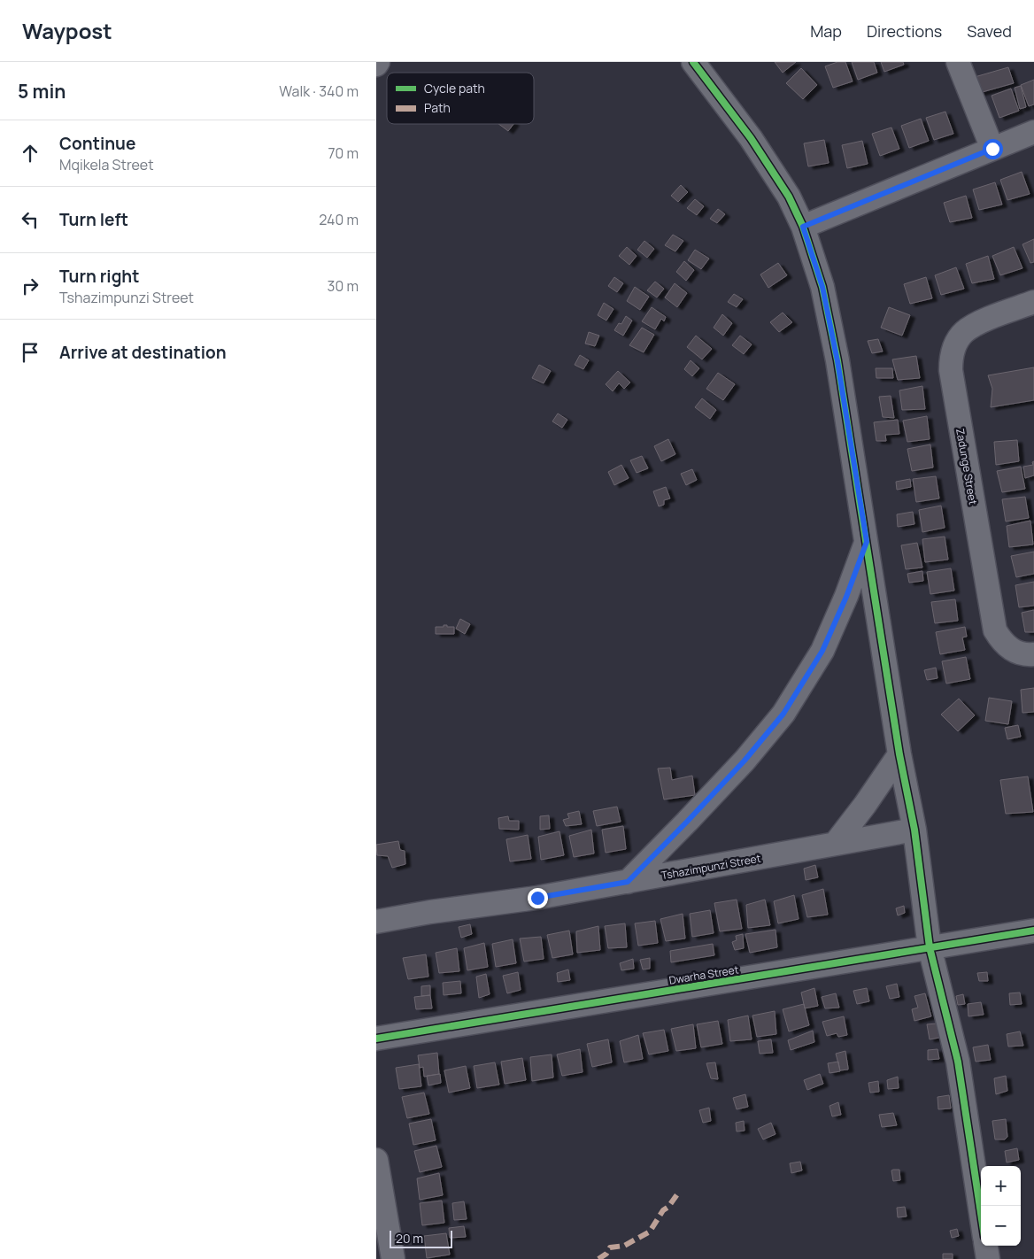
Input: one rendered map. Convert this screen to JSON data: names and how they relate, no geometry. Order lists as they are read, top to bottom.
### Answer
{
  "streets": {
    "street": ["Zadunge Street", "Tshazimpunzi Street", "Dwarha Street"]
  },
  "legend": ["Cycle path", "Path"],
  "scale_bar": "20 m",
  "page": {
    "header": "Waypost",
    "nav": ["Map", "Directions", "Saved"],
    "heading": ["5 min", "Walk · 340 m"],
    "list": [
      ["Continue", "Mqikela Street", "70 m"],
      ["Turn left", "240 m"],
      ["Turn right", "Tshazimpunzi Street", "30 m"],
      "Arrive at destination"
    ],
    "map_buttons": ["+", "−"],
    "scale": "20 m"
  }
}
